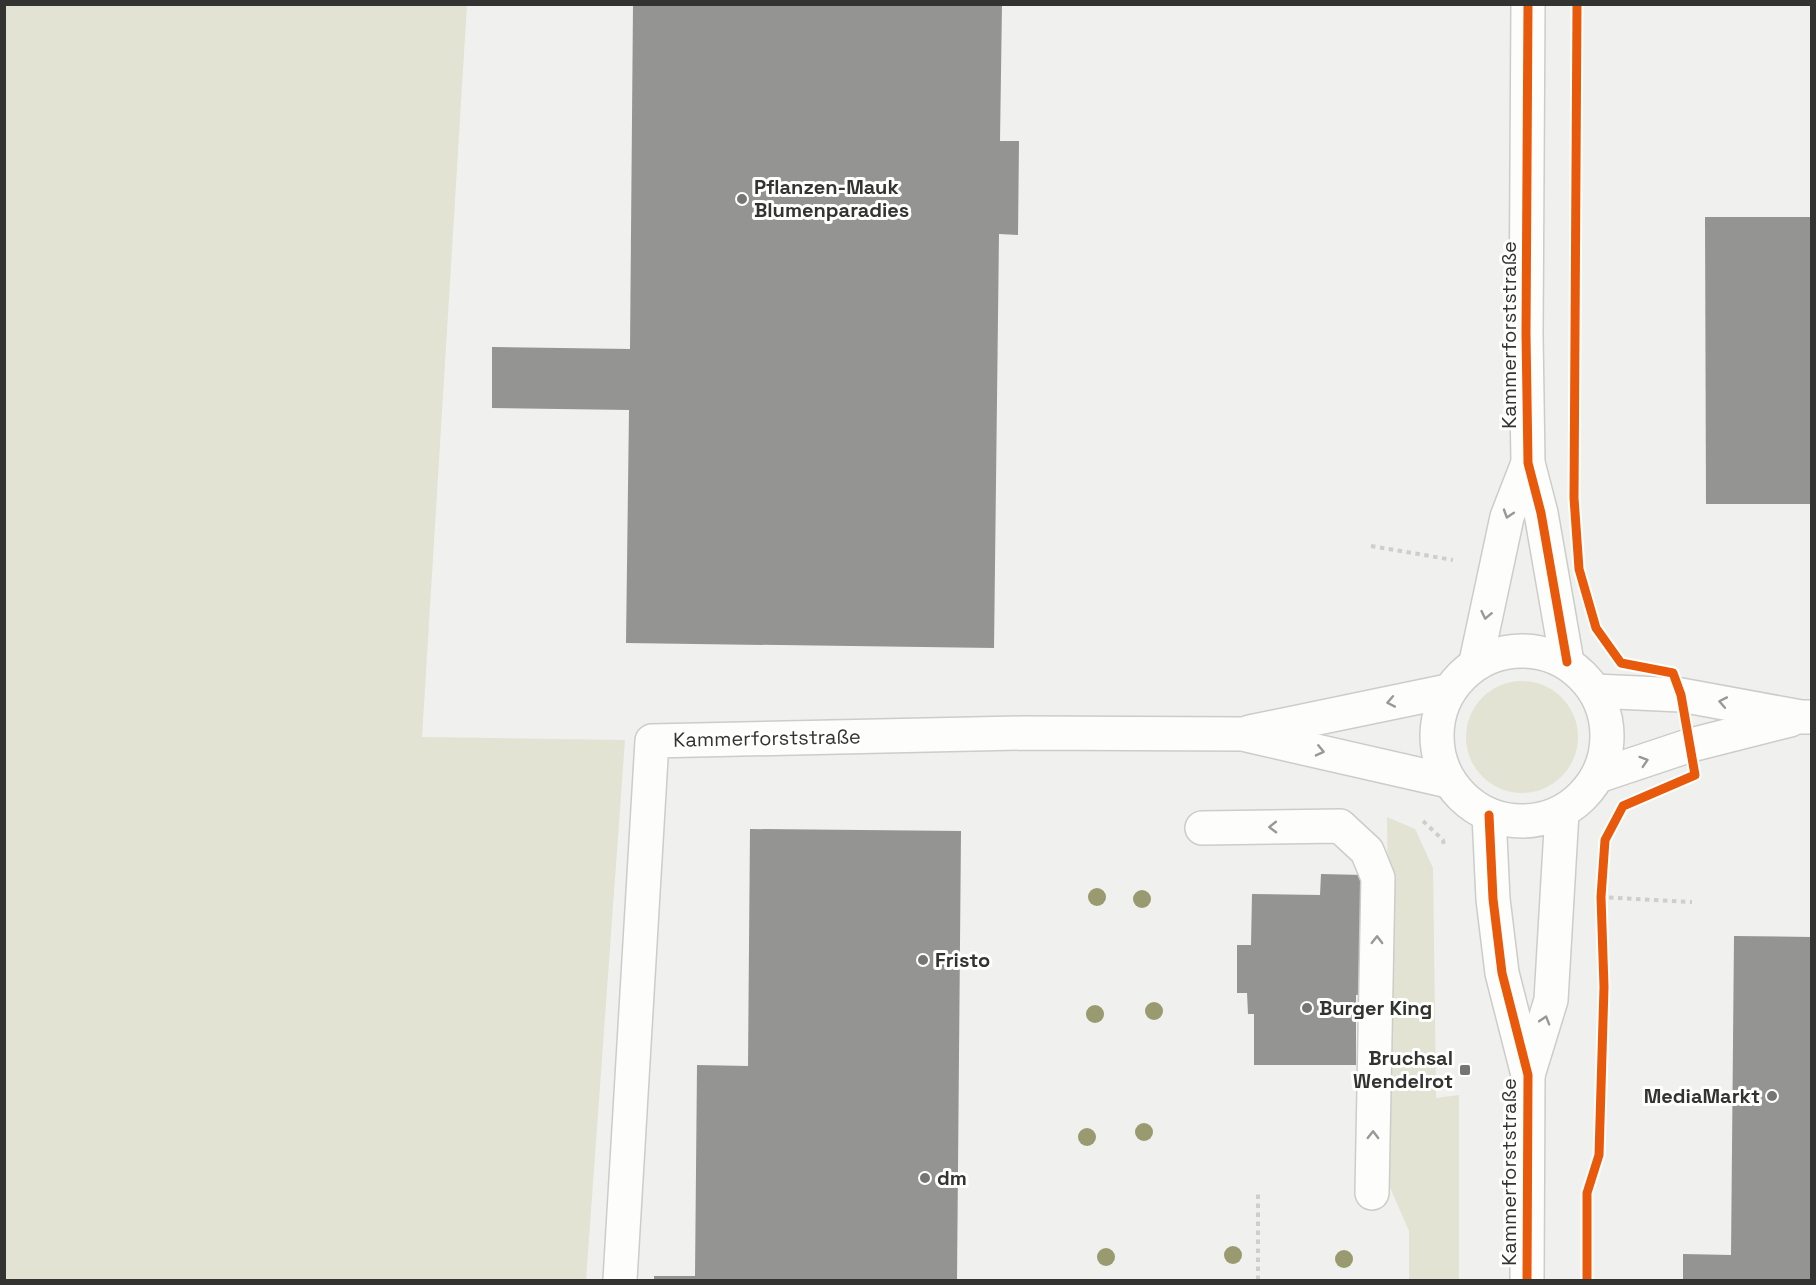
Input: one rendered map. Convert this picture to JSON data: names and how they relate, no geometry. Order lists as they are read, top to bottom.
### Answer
{
  "streets": {
    "street": ["Kammerforststraße"]
  },
  "places": {
    "other": [
      "Pflanzen-Mauk Blumenparadies",
      "Fristo",
      "Burger King",
      "MediaMarkt",
      "dm"
    ],
    "transit": ["Bruchsal Wendelrot"]
  }
}
